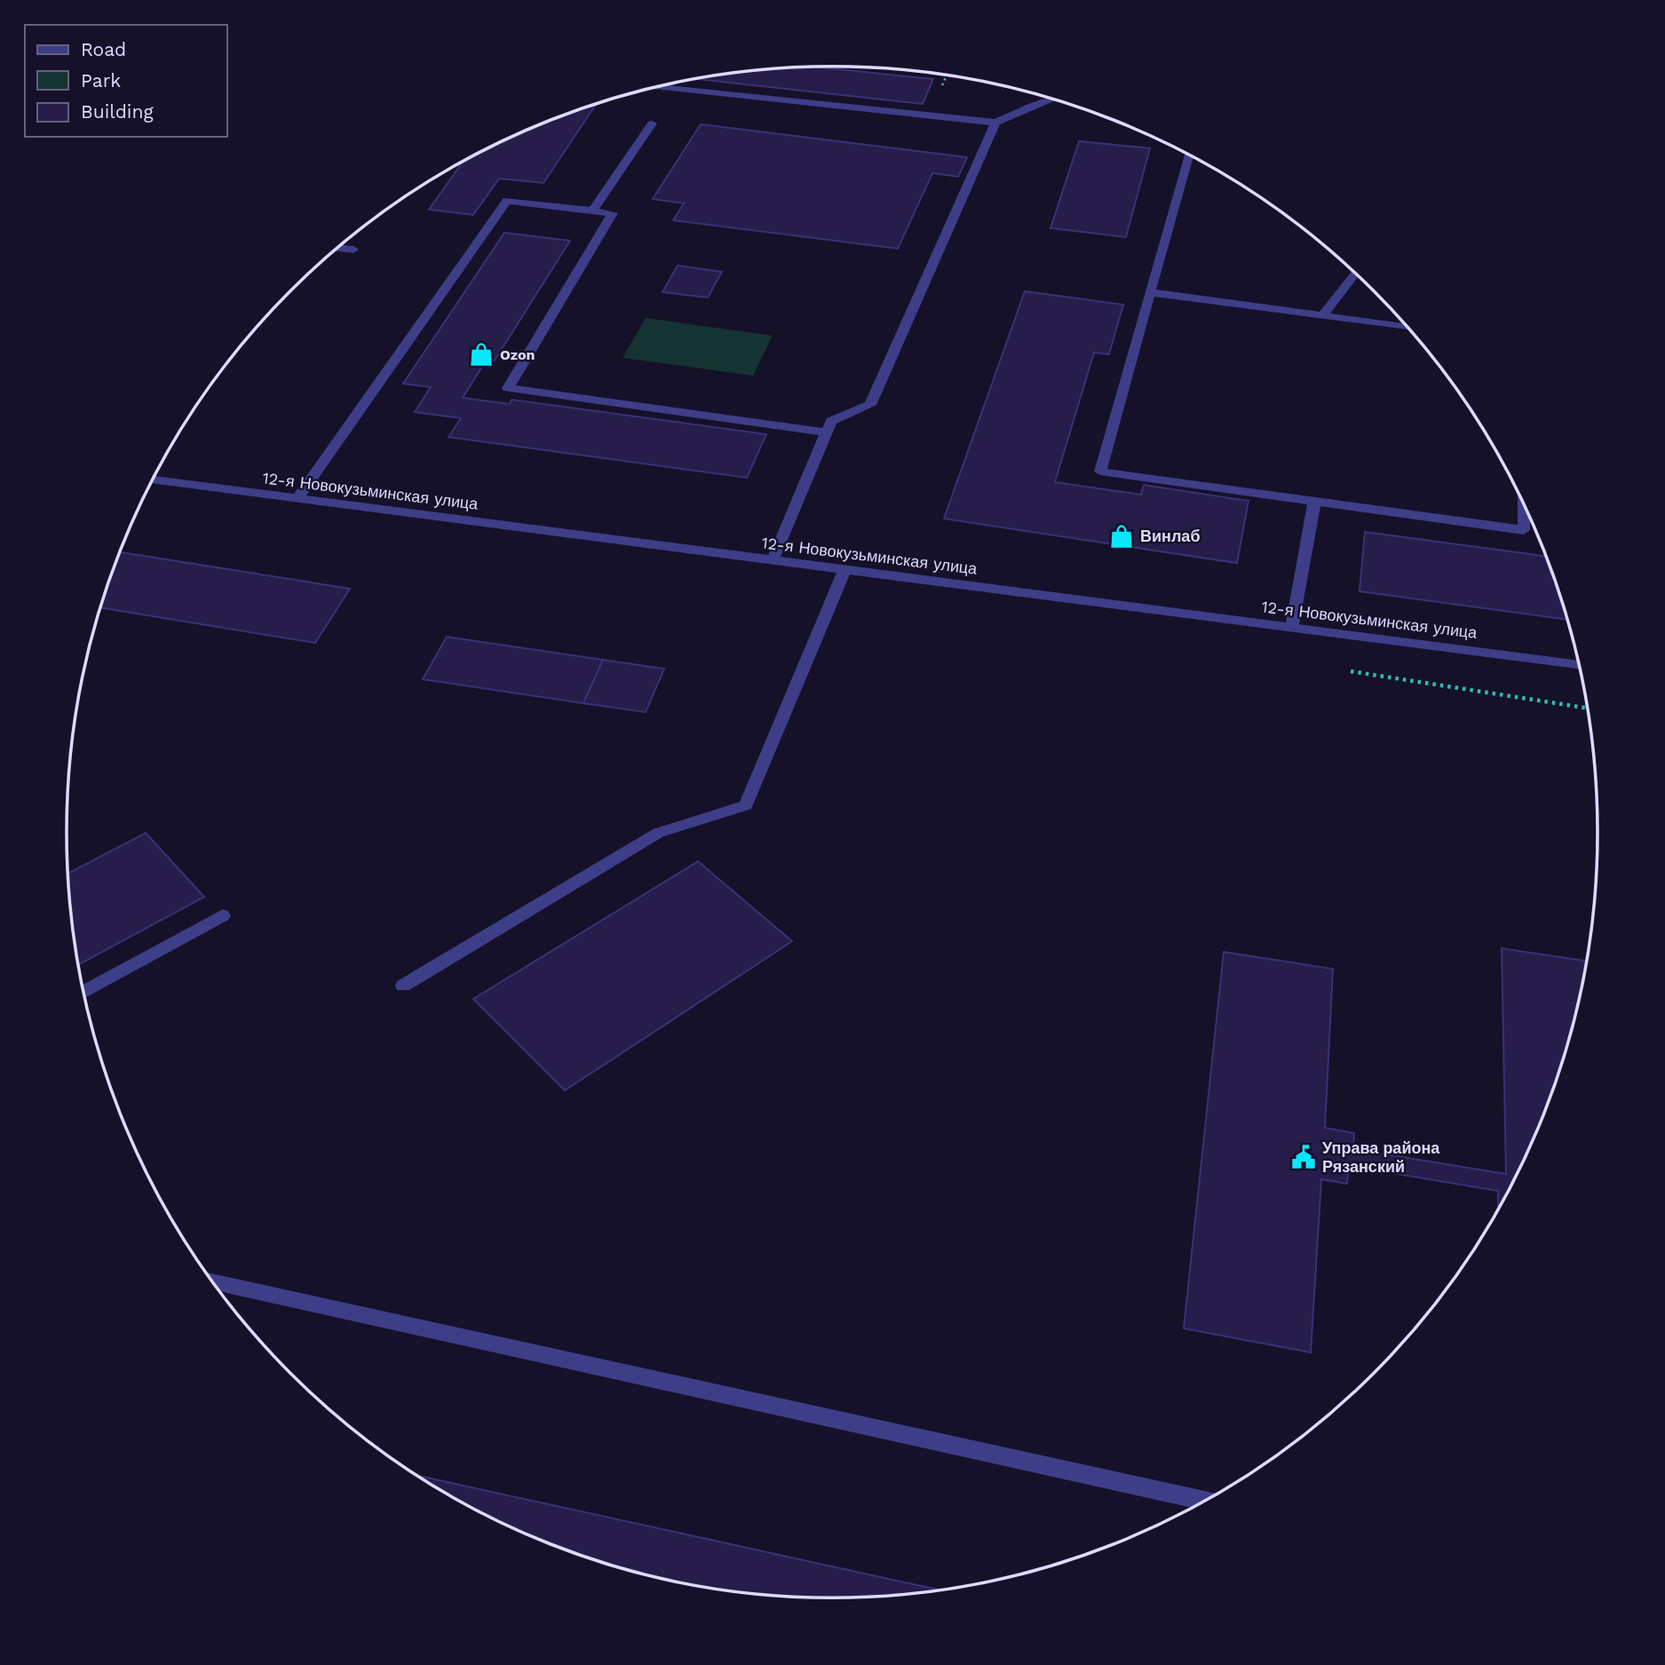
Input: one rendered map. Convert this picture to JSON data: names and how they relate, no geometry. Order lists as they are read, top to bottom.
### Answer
{
  "streets": {
    "street": ["12-я Новокузьминская улица"]
  },
  "places": {
    "shop": ["Ozon", "Винлаб"],
    "public building": ["Управа района Рязанский"]
  },
  "legend": ["Road", "Park", "Building"]
}
